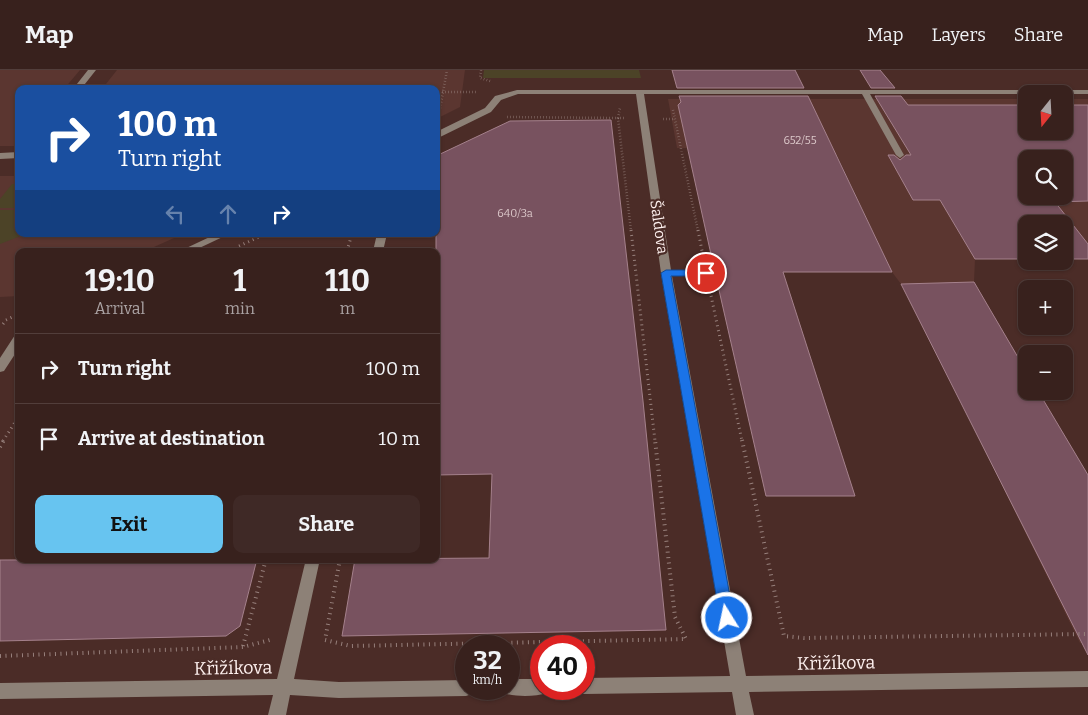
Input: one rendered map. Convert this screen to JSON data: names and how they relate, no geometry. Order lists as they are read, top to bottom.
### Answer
{
  "streets": {
    "street": ["Šaldova", "Křižíkova"]
  },
  "crossings": [
    ["Šaldova", "Křižíkova"]
  ],
  "house_numbers": ["652/55", "640/3a"],
  "north": "bottom",
  "page": {
    "header": "Map",
    "nav": ["Map", "Layers", "Share"],
    "map_buttons": ["+", "−"],
    "turn": ["100 m", "Turn right"],
    "eta": [
      "19:10",
      "Arrival",
      "1",
      "min",
      "110",
      "m"
    ],
    "list": [
      {
        "name": "Turn right",
        "value": "100 m"
      },
      {
        "name": "Arrive at destination",
        "value": "10 m"
      }
    ],
    "buttons": ["Exit", "Share"],
    "speed": "32 km/h",
    "limit": "40"
  }
}
